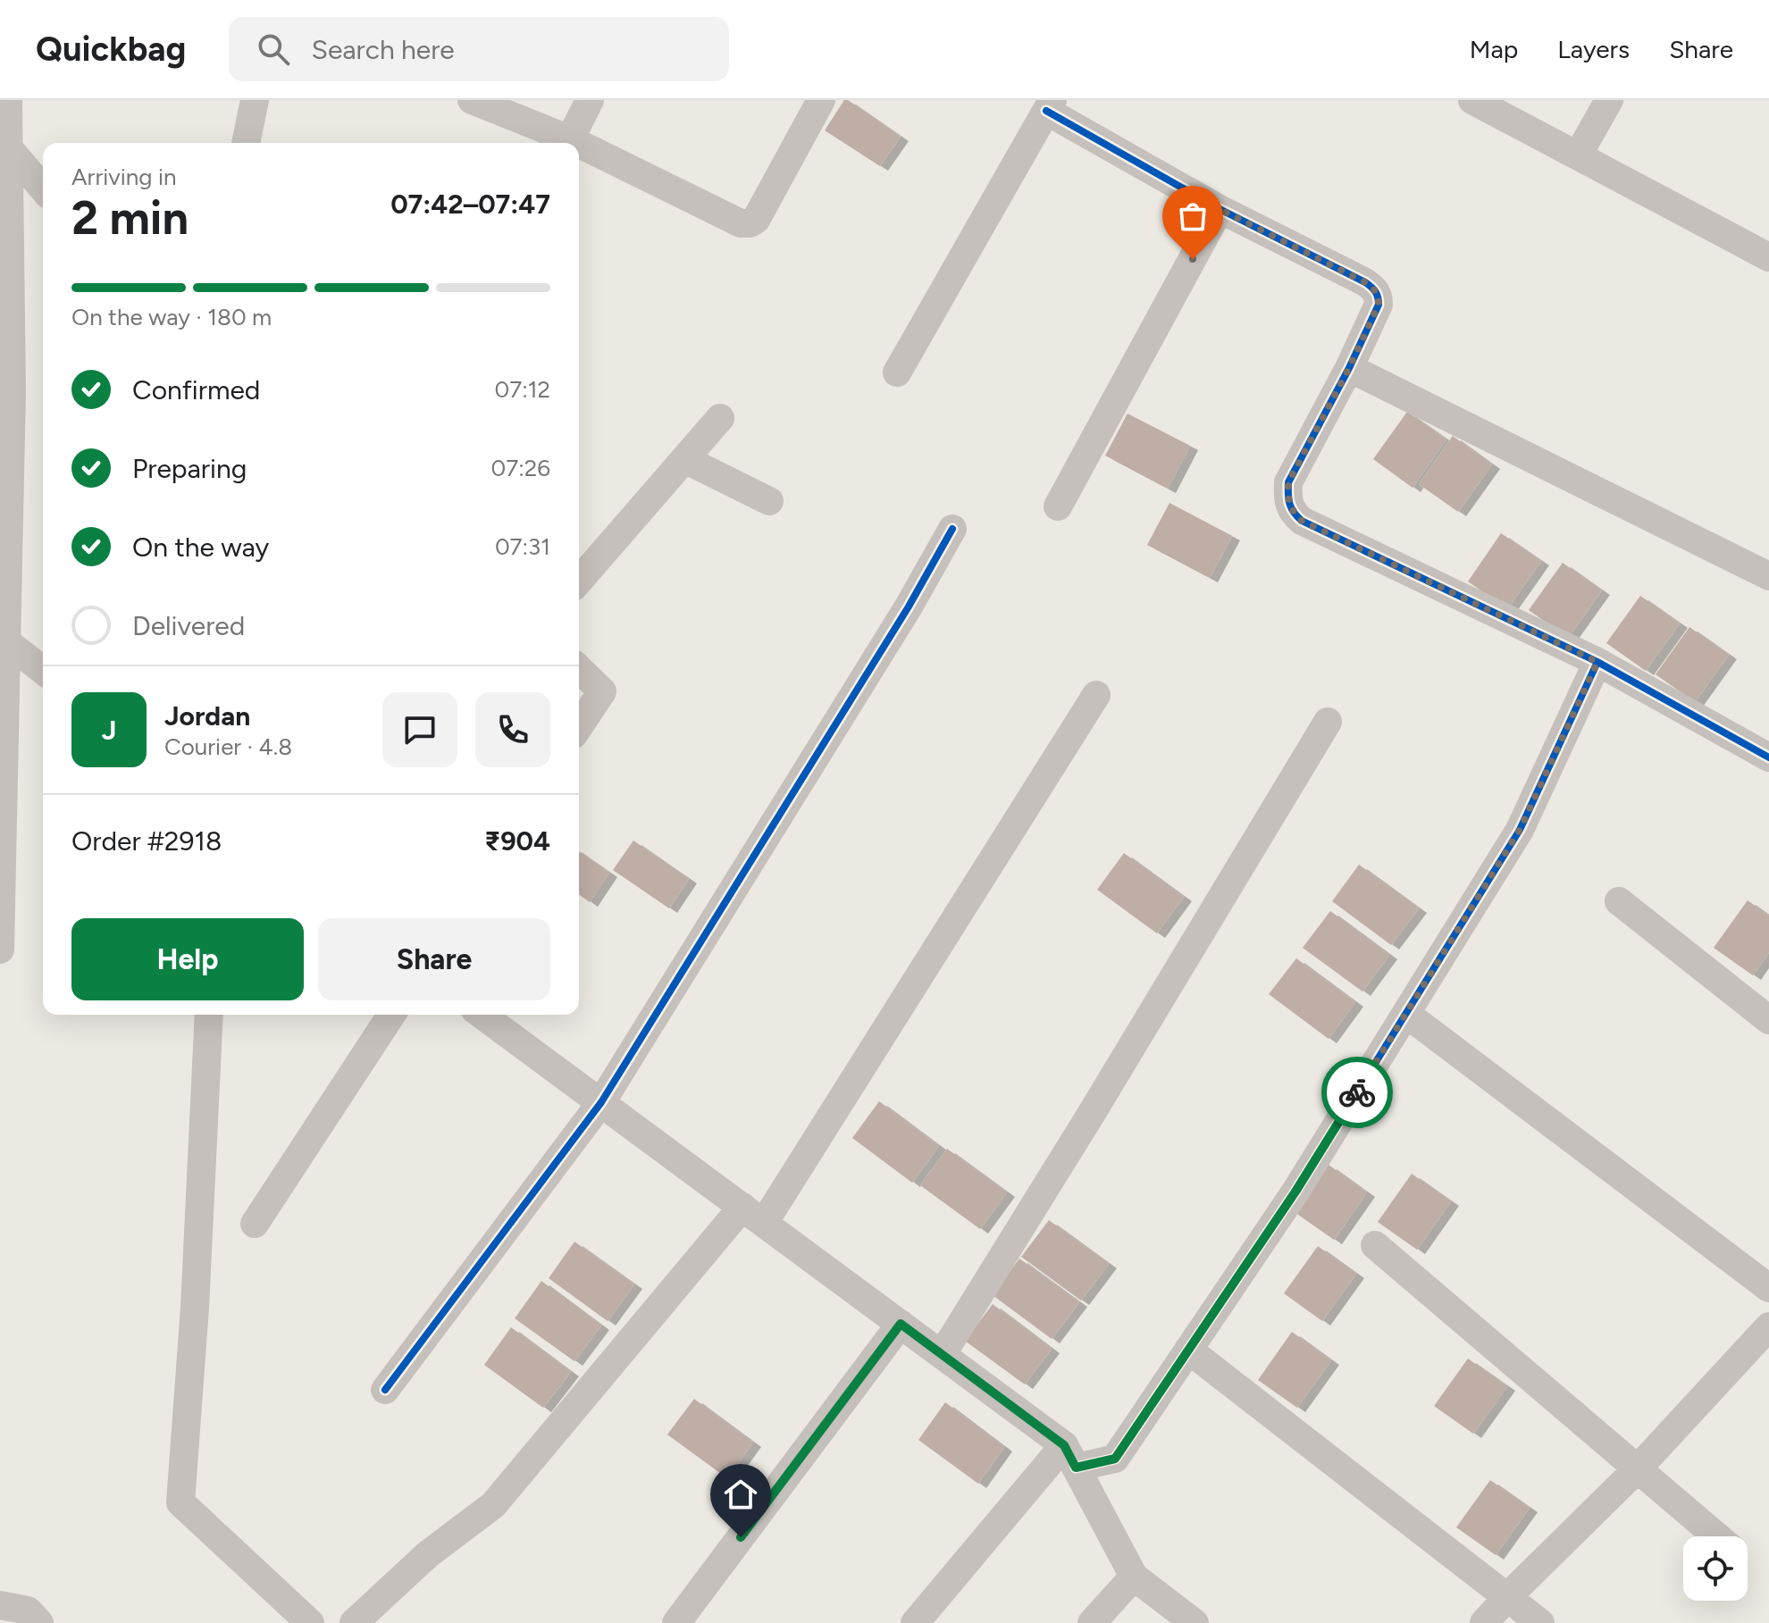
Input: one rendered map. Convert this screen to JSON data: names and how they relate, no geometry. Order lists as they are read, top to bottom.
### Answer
{
  "page": {
    "header": "Quickbag",
    "search": "Search here",
    "nav": ["Map", "Layers", "Share"],
    "heading": ["2 min", "Arriving in", "07:42–07:47"],
    "panel": [
      "Jordan",
      "Courier · 4.8",
      "Order #2918",
      "₹904"
    ],
    "bar": "On the way · 180 m",
    "list": [
      ["Confirmed", "07:12"],
      ["Preparing", "07:26"],
      ["On the way", "07:31"],
      "Delivered"
    ],
    "round": "J",
    "buttons": ["Help", "Share"]
  }
}
